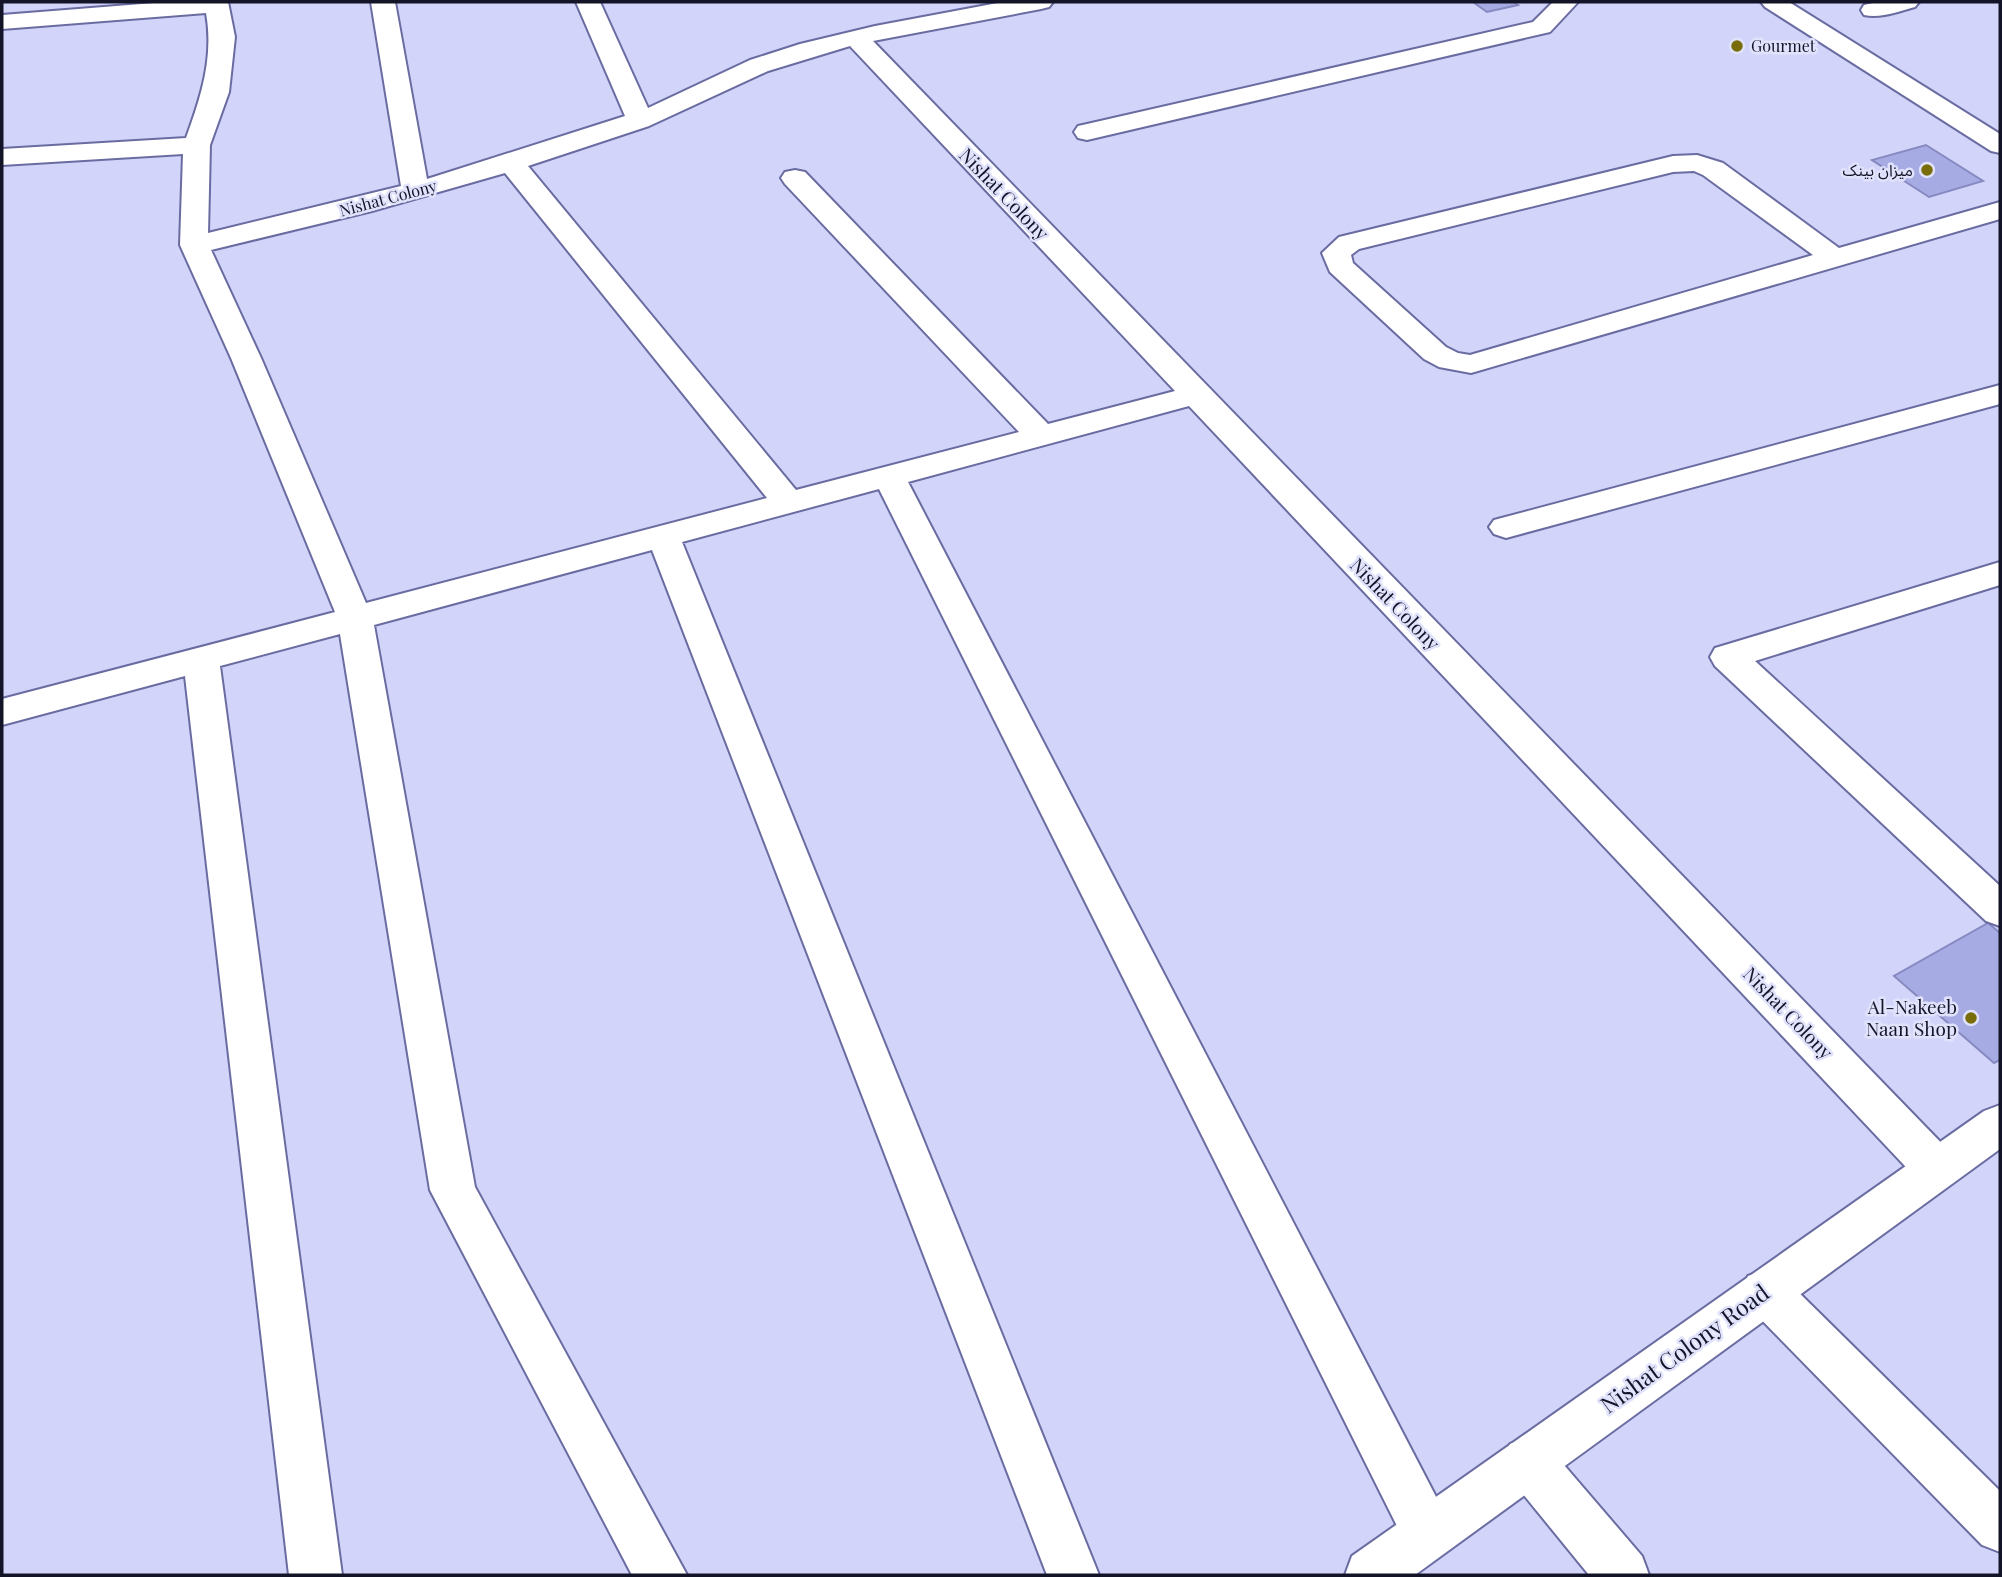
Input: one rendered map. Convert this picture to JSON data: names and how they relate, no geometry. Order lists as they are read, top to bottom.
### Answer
{
  "streets": {
    "street": ["Nishat Colony", "Nishat Colony Road"]
  },
  "crossings": [
    ["Nishat Colony", "Nishat Colony Road"]
  ],
  "places": ["Gourmet", "میزان بینک", "Al-Nakeeb Naan Shop"]
}
